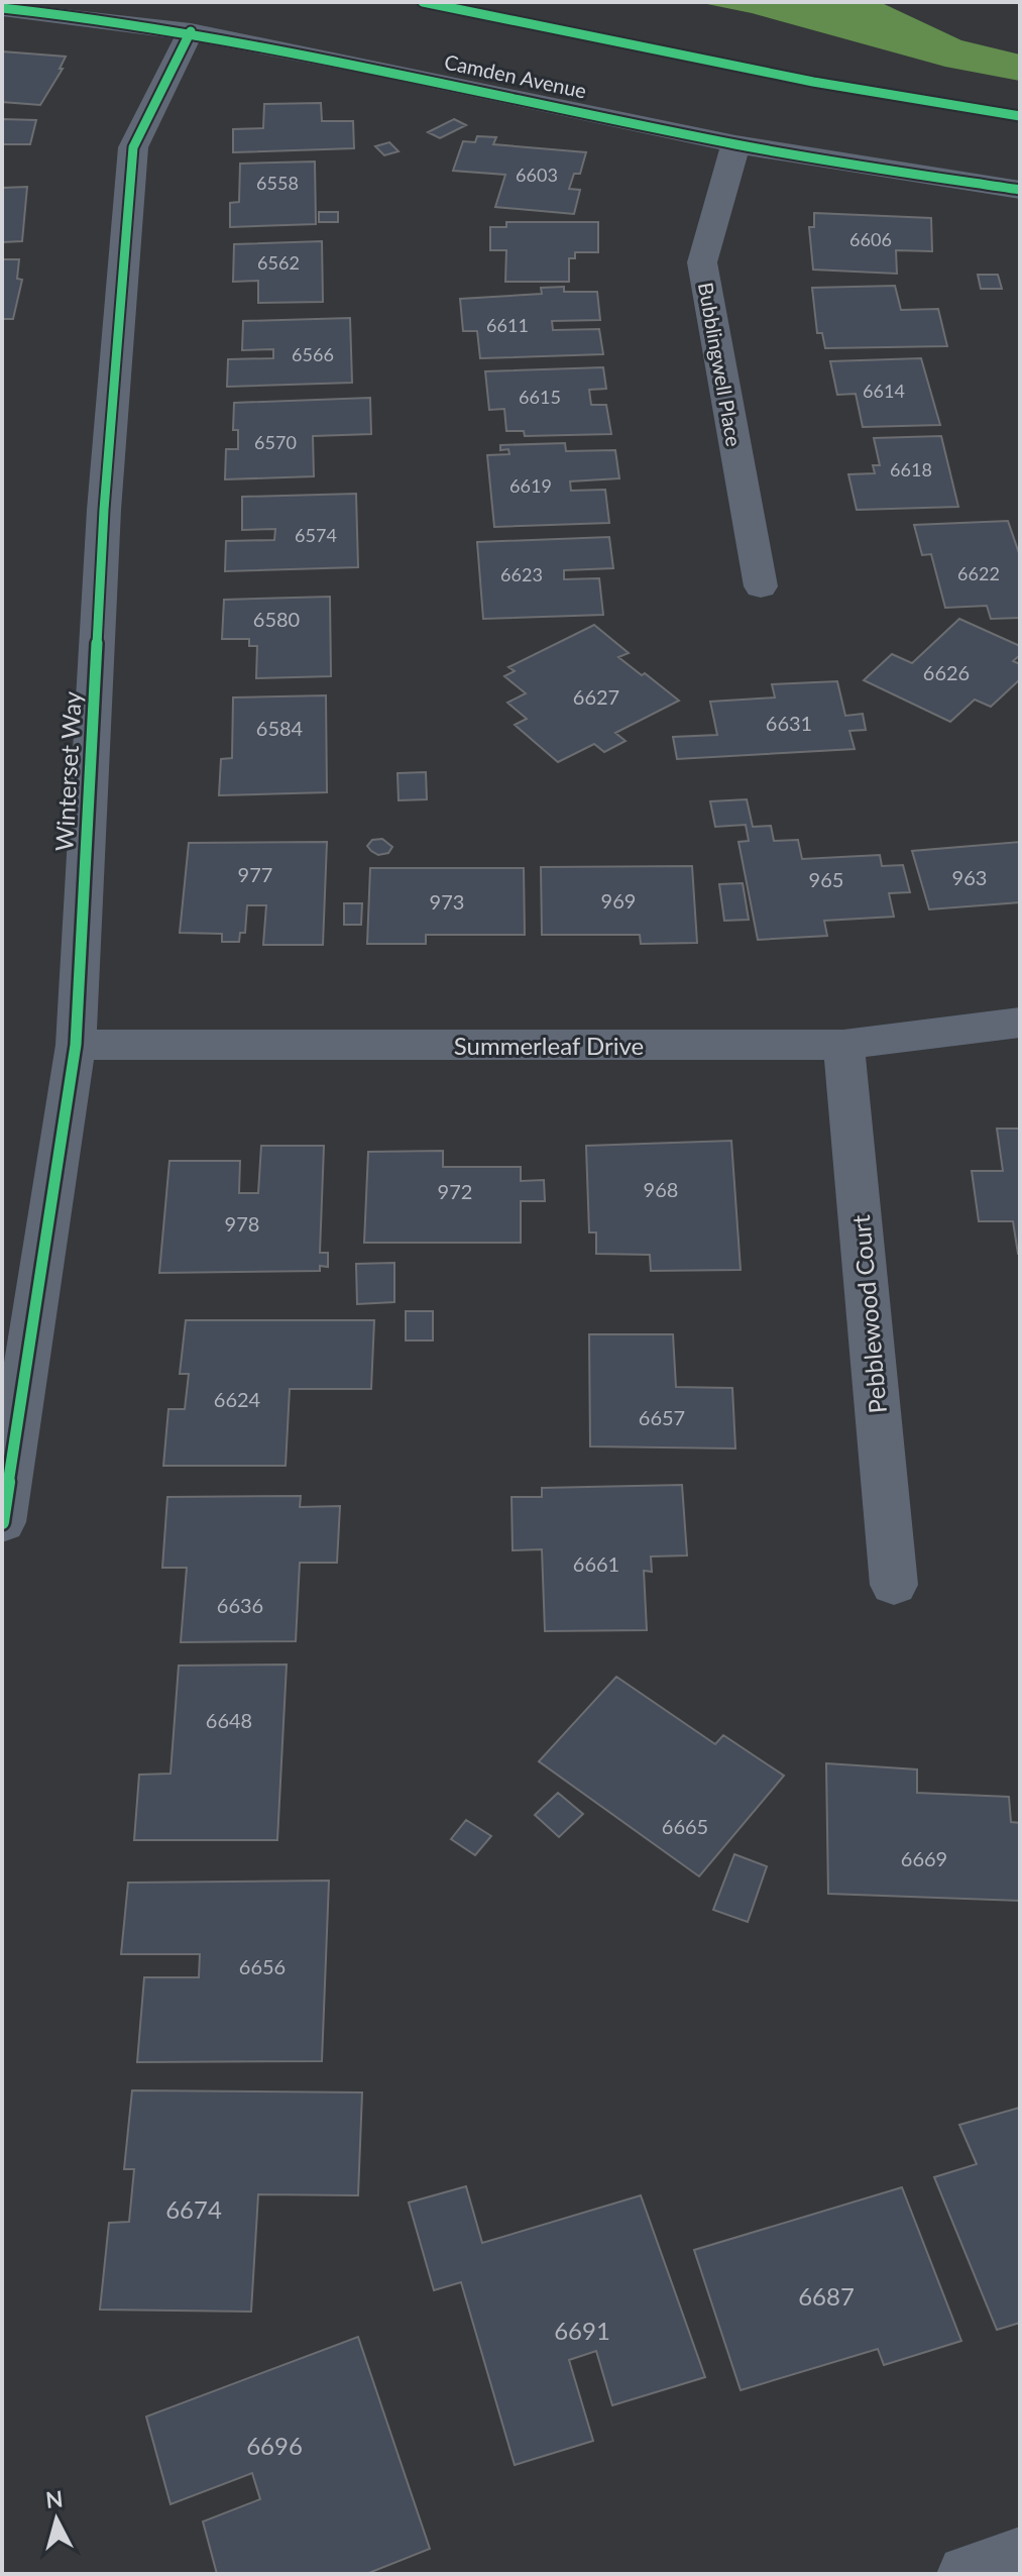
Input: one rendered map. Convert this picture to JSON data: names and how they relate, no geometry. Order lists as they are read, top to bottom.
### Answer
{
  "streets": {
    "street": [
      "Camden Avenue",
      "Bubblingwell Place",
      "Winterset Way",
      "Summerleaf Drive",
      "Pebblewood Court"
    ]
  },
  "crossings": [
    ["Camden Avenue", "Bubblingwell Place"],
    ["Camden Avenue", "Winterset Way"],
    ["Winterset Way", "Summerleaf Drive"],
    ["Summerleaf Drive", "Pebblewood Court"]
  ],
  "house_numbers": [
    "6603",
    "6558",
    "6606",
    "6562",
    "6611",
    "6566",
    "6614",
    "6615",
    "6570",
    "6618",
    "6619",
    "6574",
    "6622",
    "6623",
    "6580",
    "6626",
    "6627",
    "6631",
    "6584",
    "977",
    "963",
    "965",
    "969",
    "973",
    "968",
    "972",
    "978",
    "6624",
    "6657",
    "6661",
    "6636",
    "6648",
    "6665",
    "6669",
    "6656",
    "6674",
    "6687",
    "6691",
    "6696"
  ],
  "north": "top"
}
